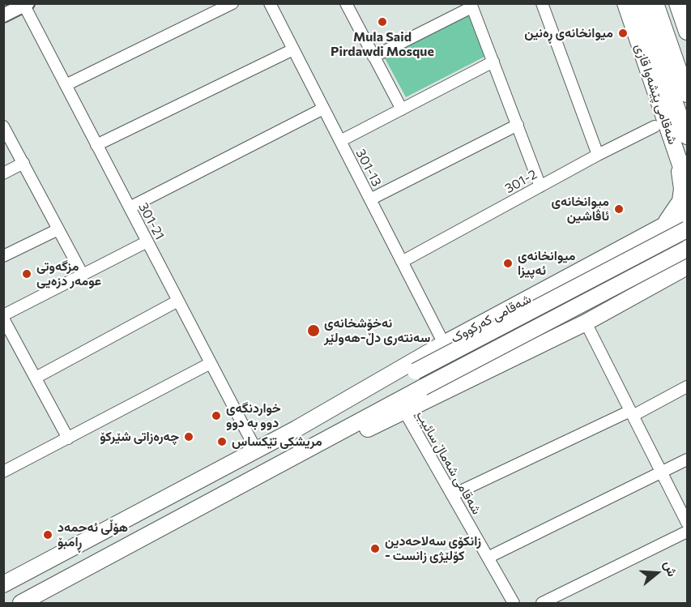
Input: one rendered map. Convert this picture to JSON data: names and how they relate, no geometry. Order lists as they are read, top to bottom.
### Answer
{
  "streets": {
    "highway": ["شەقامی پێشەوا قازی", "شەقامی کەرکووک"],
    "street": [
      "301-13",
      "301-2",
      "301-21",
      "شەقامی شەماڵ سائیب"
    ]
  },
  "crossings": [
    ["شەقامی پێشەوا قازی", "301-2"],
    ["301-13", "301-2"],
    ["301-13", "شەقامی کەرکووک"],
    ["301-21", "شەقامی کەرکووک"]
  ],
  "places": [
    "Mula Said Pirdawdi Mosque",
    "میوانخانەی ڕەنین",
    "میوانخانەی ئاڤاشین",
    "میوانخانەی ئەپیزا",
    "مزگەوتی عومەر دزەیی",
    "نەخۆشخانەی سەنتەری دڵ-هەولێر",
    "خواردنگەی دوو بە دوو",
    "چەرەزاتی شێرکۆ",
    "مریشکی تێکساس",
    "هۆڵی ئەحمەد ڕامبۆ",
    "زانکۆی سەلاحەدین - کۆلێژی زانست"
  ],
  "north": "right"
}
